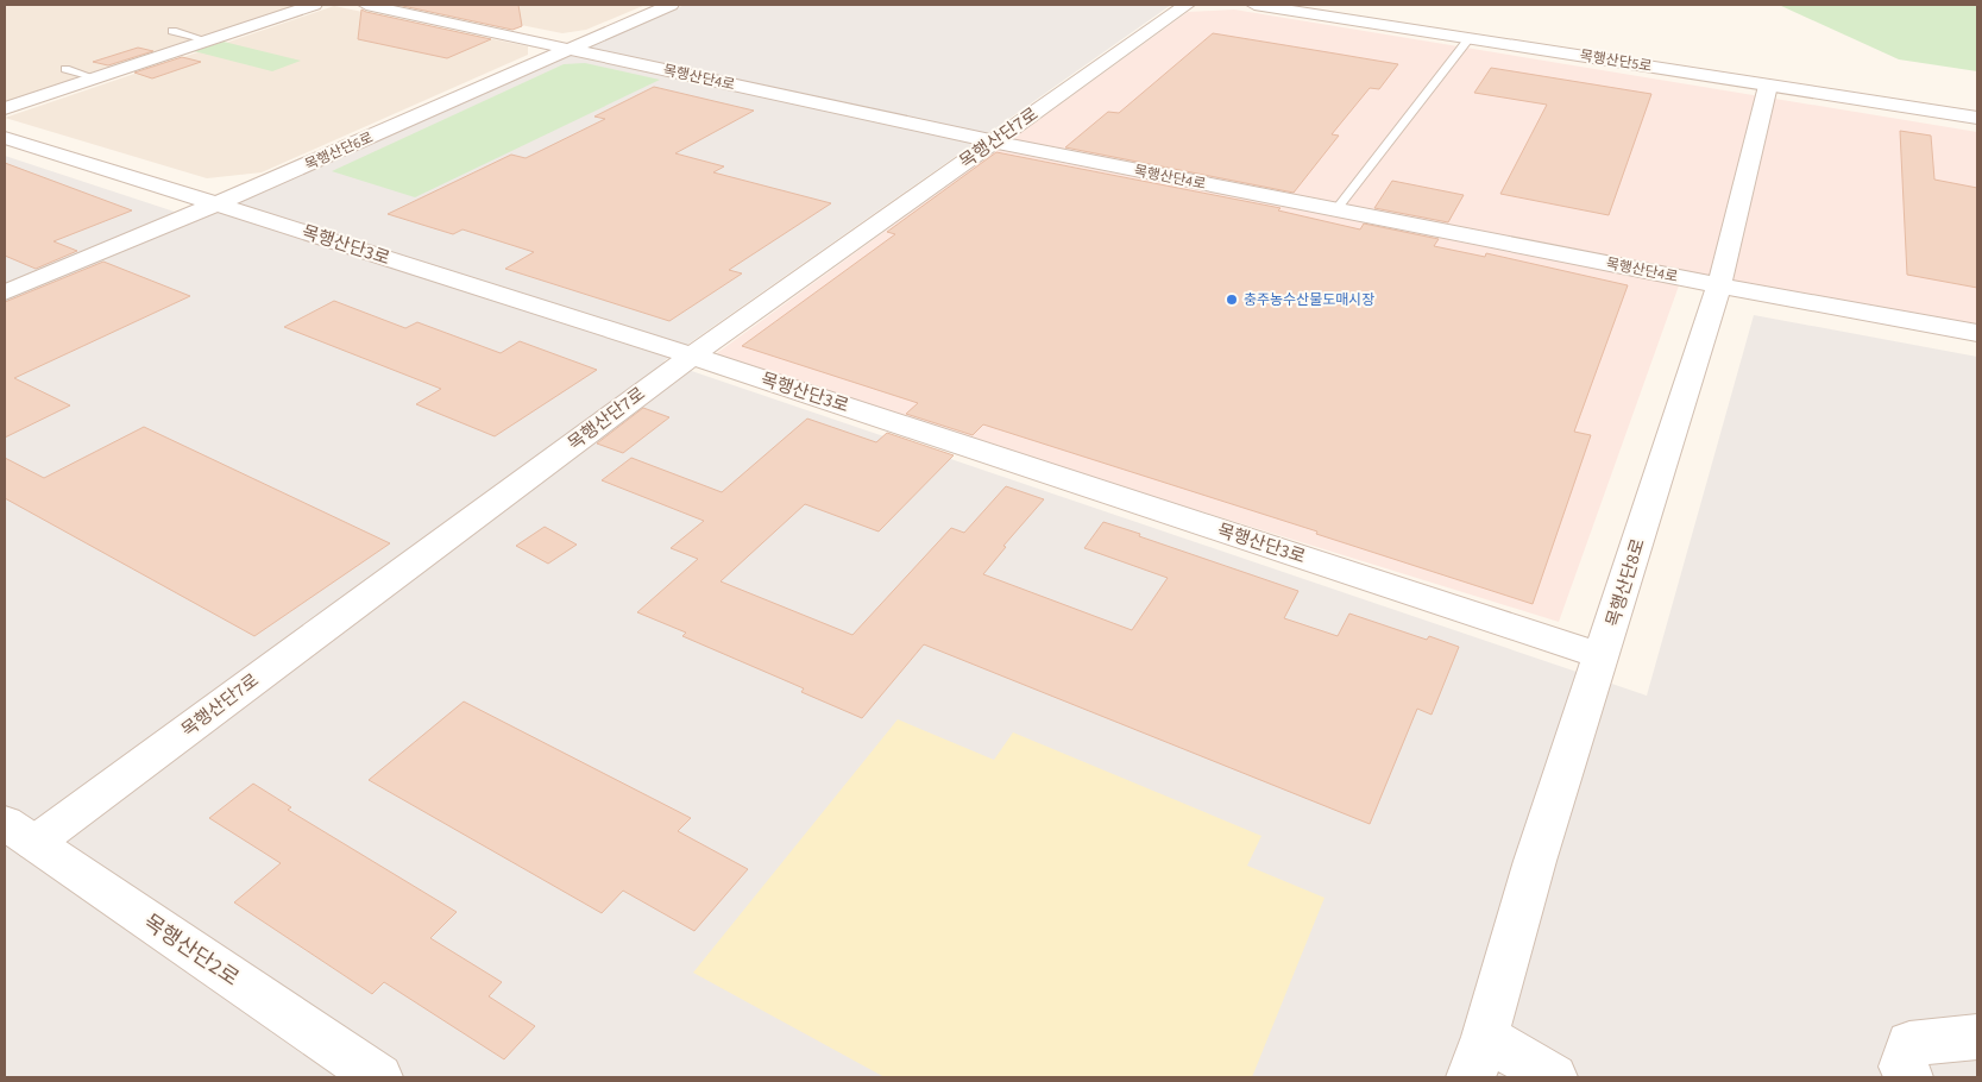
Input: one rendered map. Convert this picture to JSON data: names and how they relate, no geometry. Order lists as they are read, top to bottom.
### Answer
{
  "streets": {
    "street": [
      "목행산단5로",
      "목행산단4로",
      "목행산단7로",
      "목행산단6로",
      "목행산단3로",
      "목행산단8로",
      "목행산단2로"
    ]
  },
  "crossings": [
    ["목행산단5로", "목행산단8로"],
    ["목행산단4로", "목행산단7로"],
    ["목행산단4로", "목행산단6로"],
    ["목행산단4로", "목행산단8로"],
    ["목행산단7로", "목행산단3로"],
    ["목행산단7로", "목행산단2로"],
    ["목행산단6로", "목행산단3로"],
    ["목행산단3로", "목행산단8로"]
  ],
  "places": ["충주농수산물도매시장"]
}
